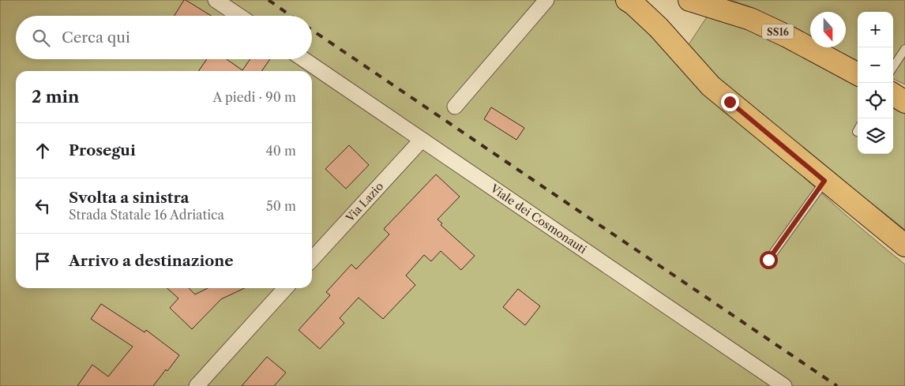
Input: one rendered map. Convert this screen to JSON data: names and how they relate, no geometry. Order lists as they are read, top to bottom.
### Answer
{
  "streets": {
    "main road": ["SS16"],
    "street": ["Via Lazio", "Viale dei Cosmonauti"]
  },
  "crossings": [
    ["Via Lazio", "Viale dei Cosmonauti"]
  ],
  "north": "bottom",
  "page": {
    "map_buttons": ["+", "−"],
    "search": "Cerca qui",
    "heading": ["2 min", "A piedi · 90 m"],
    "list": [
      ["Prosegui", "40 m"],
      ["Svolta a sinistra", "Strada Statale 16 Adriatica", "50 m"],
      "Arrivo a destinazione"
    ]
  }
}
